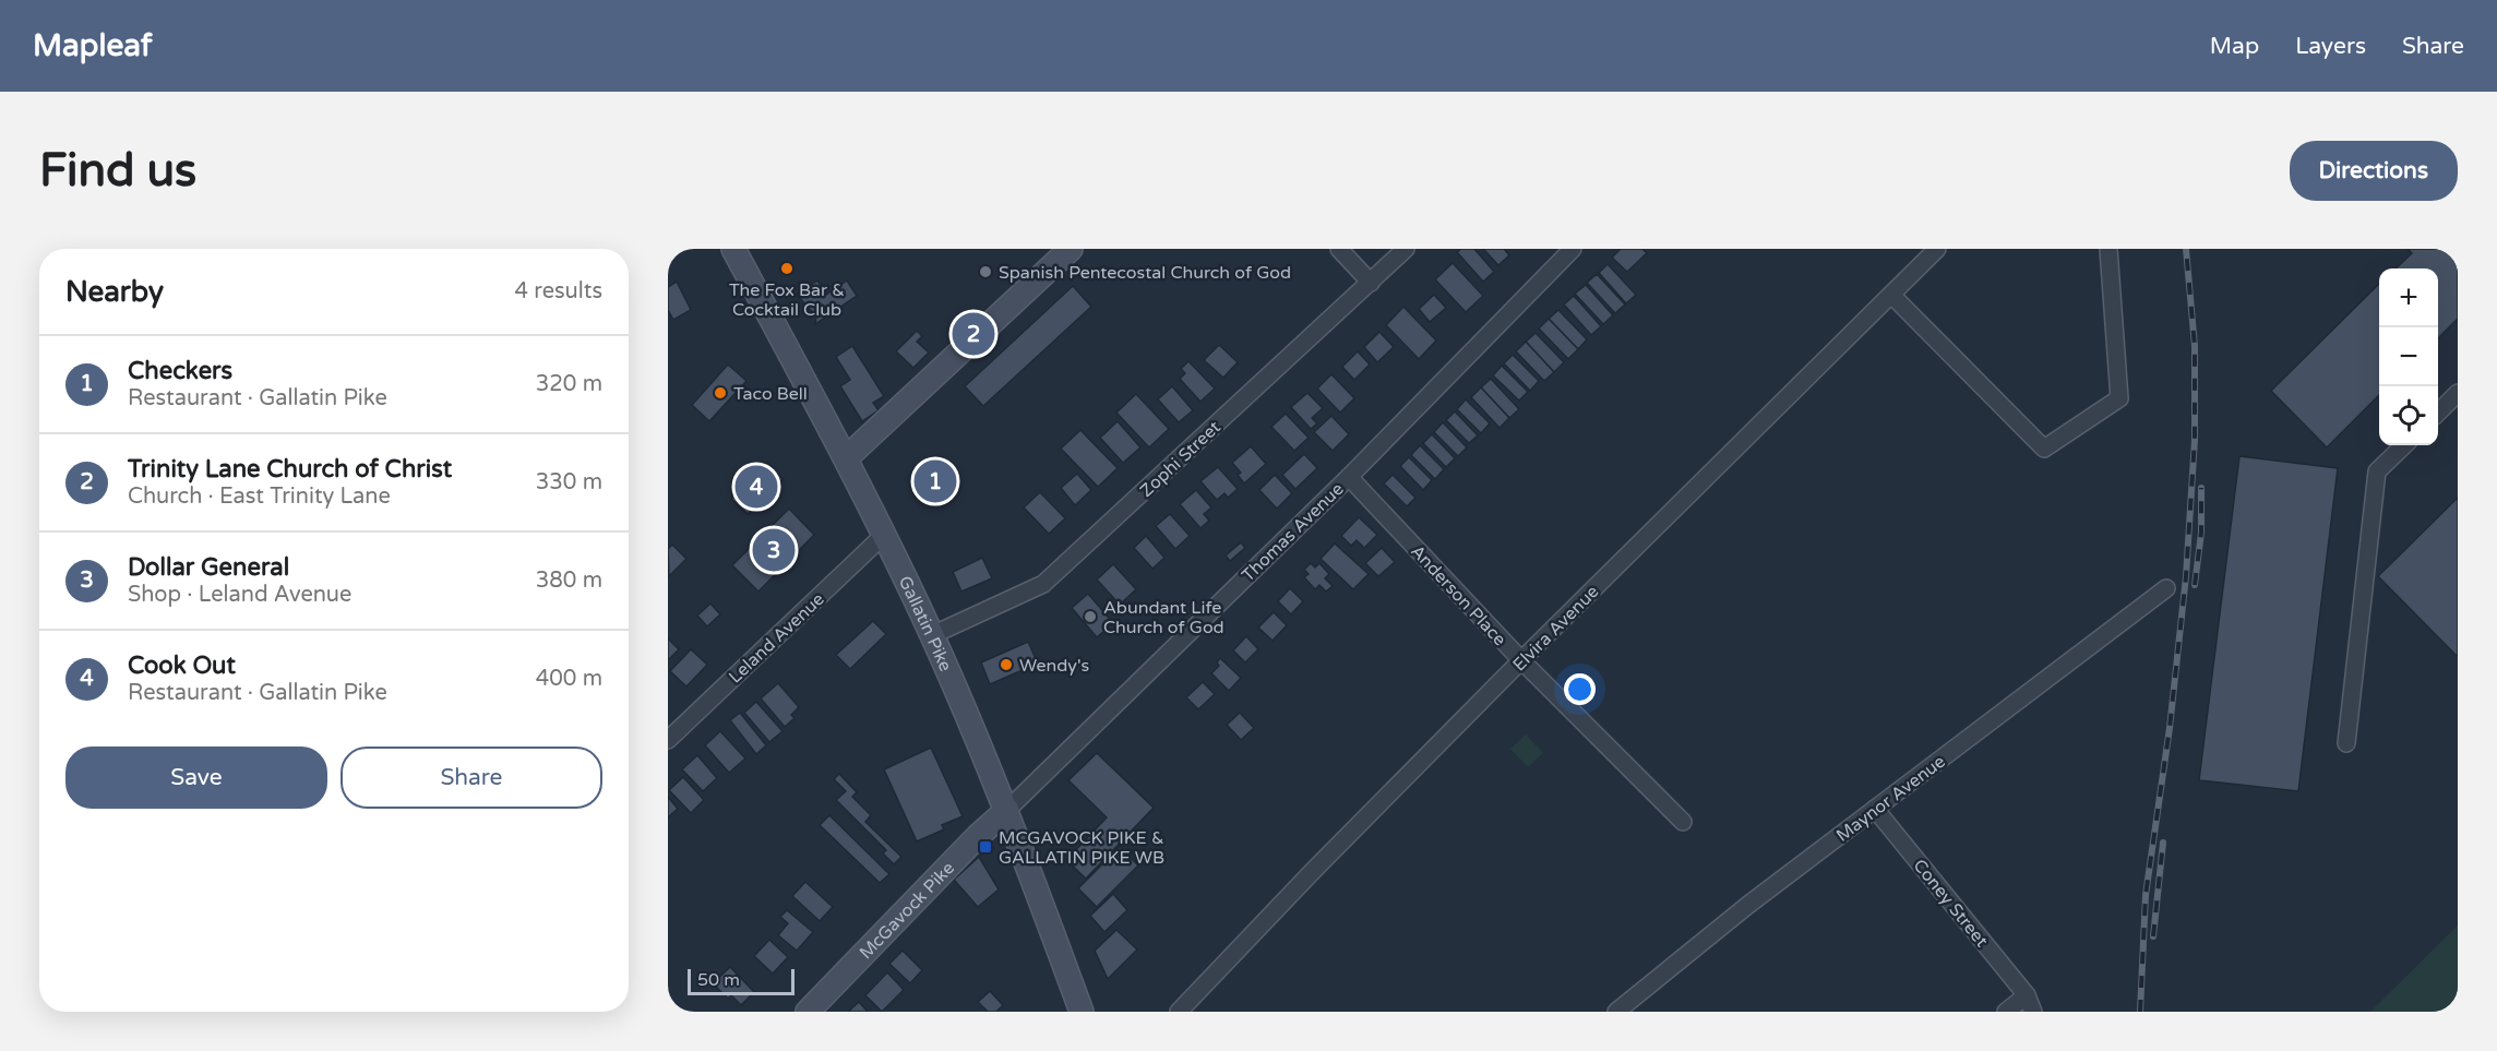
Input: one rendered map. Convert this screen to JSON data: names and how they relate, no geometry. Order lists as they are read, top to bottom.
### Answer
{
  "streets": {
    "main road": ["Gallatin Pike", "McGavock Pike"],
    "street": [
      "Zophi Street",
      "Thomas Avenue",
      "Anderson Place",
      "Elvira Avenue",
      "Leland Avenue",
      "Maynor Avenue",
      "Coney Street"
    ]
  },
  "crossings": [
    ["Zophi Street", "Gallatin Pike"],
    ["Thomas Avenue", "Anderson Place"],
    ["Thomas Avenue", "Gallatin Pike"],
    ["Thomas Avenue", "McGavock Pike"],
    ["Anderson Place", "Elvira Avenue"],
    ["Gallatin Pike", "Leland Avenue"],
    ["Gallatin Pike", "McGavock Pike"],
    ["Maynor Avenue", "Coney Street"]
  ],
  "places": {
    "other": [
      "The Fox Bar & Cocktail Club",
      "Spanish Pentecostal Church of God",
      "Taco Bell",
      "Abundant Life Church of God",
      "Wendy's"
    ],
    "transit": ["MCGAVOCK PIKE & GALLATIN PIKE WB"]
  },
  "scale_bar": "50 m",
  "page": {
    "header": "Mapleaf",
    "nav": ["Map", "Layers", "Share"],
    "buttons": [
      "Directions",
      ["Save", "Share"]
    ],
    "title": "Find us",
    "heading": ["Nearby", "4 results"],
    "map_buttons": ["+", "−"],
    "pins": [
      "2",
      "1",
      "4",
      "3"
    ],
    "list": [
      {
        "mark": "1",
        "name": "Checkers",
        "note": "Restaurant · Gallatin Pike",
        "value": "320 m"
      },
      {
        "mark": "2",
        "name": "Trinity Lane Church of Christ",
        "note": "Church · East Trinity Lane",
        "value": "330 m"
      },
      {
        "mark": "3",
        "name": "Dollar General",
        "note": "Shop · Leland Avenue",
        "value": "380 m"
      },
      {
        "mark": "4",
        "name": "Cook Out",
        "note": "Restaurant · Gallatin Pike",
        "value": "400 m"
      }
    ],
    "scale": "50 m"
  }
}
